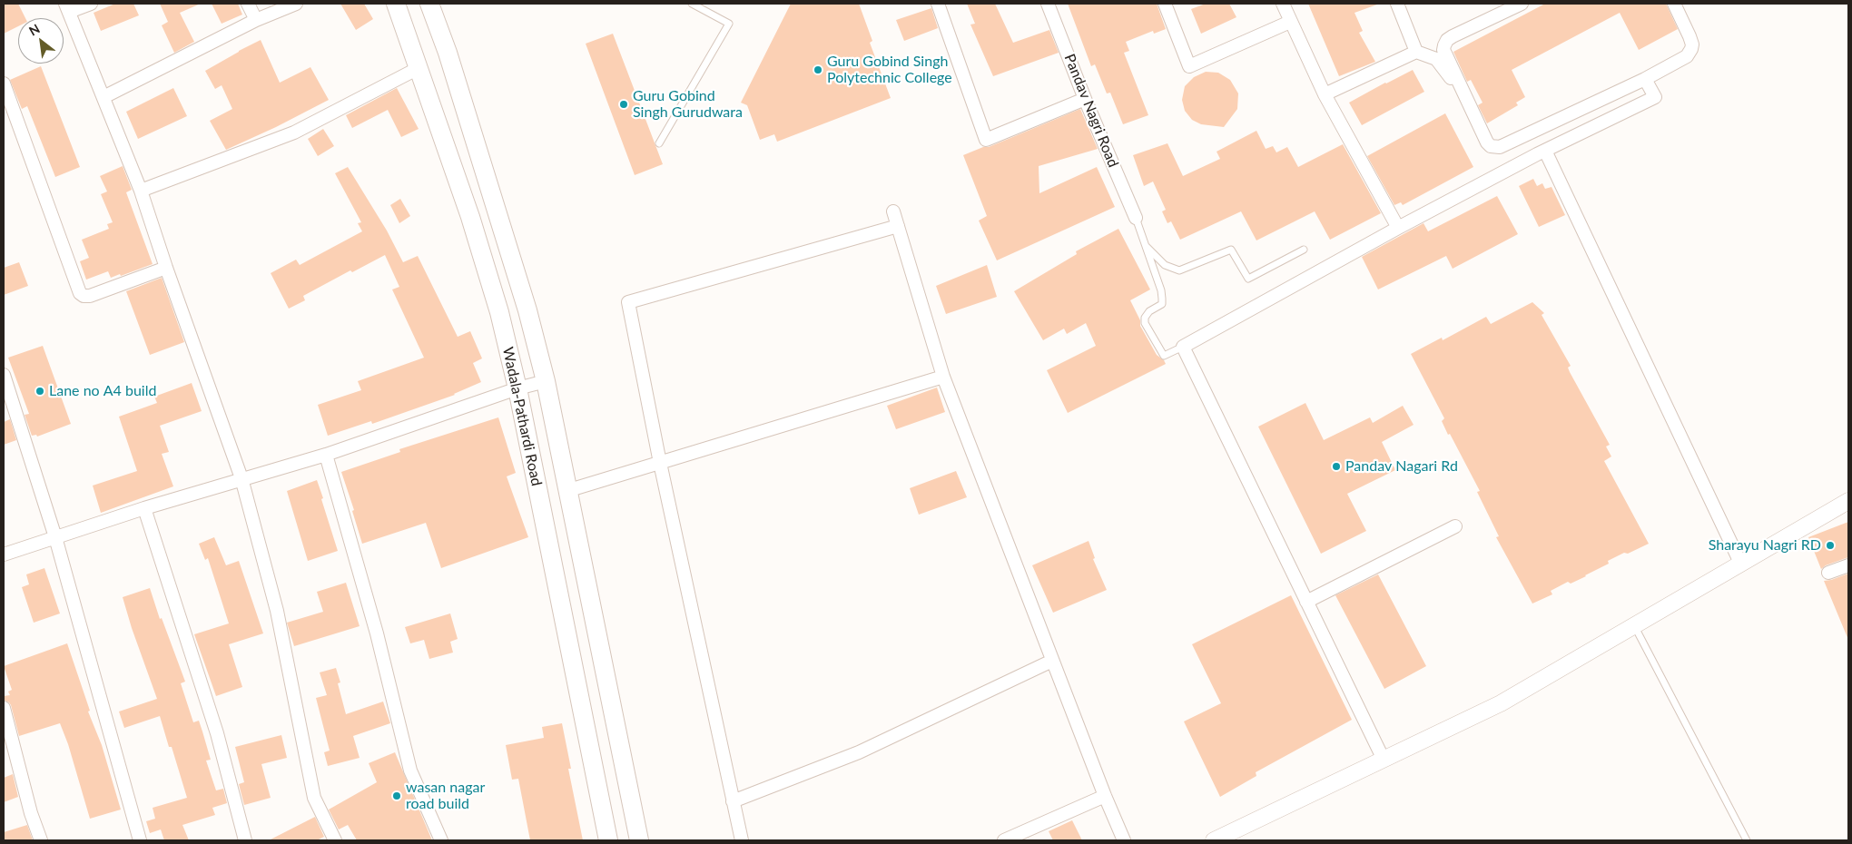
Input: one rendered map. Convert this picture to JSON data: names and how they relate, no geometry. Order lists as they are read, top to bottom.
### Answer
{
  "streets": {
    "main road": ["Wadala-Pathardi Road"],
    "street": ["Pandav Nagri Road"]
  },
  "places": [
    "Guru Gobind Singh Polytechnic College",
    "Guru Gobind Singh Gurudwara",
    "Lane no A4 build",
    "Pandav Nagari Rd",
    "Sharayu Nagri RD",
    "wasan nagar road build"
  ],
  "north": "top left"
}
